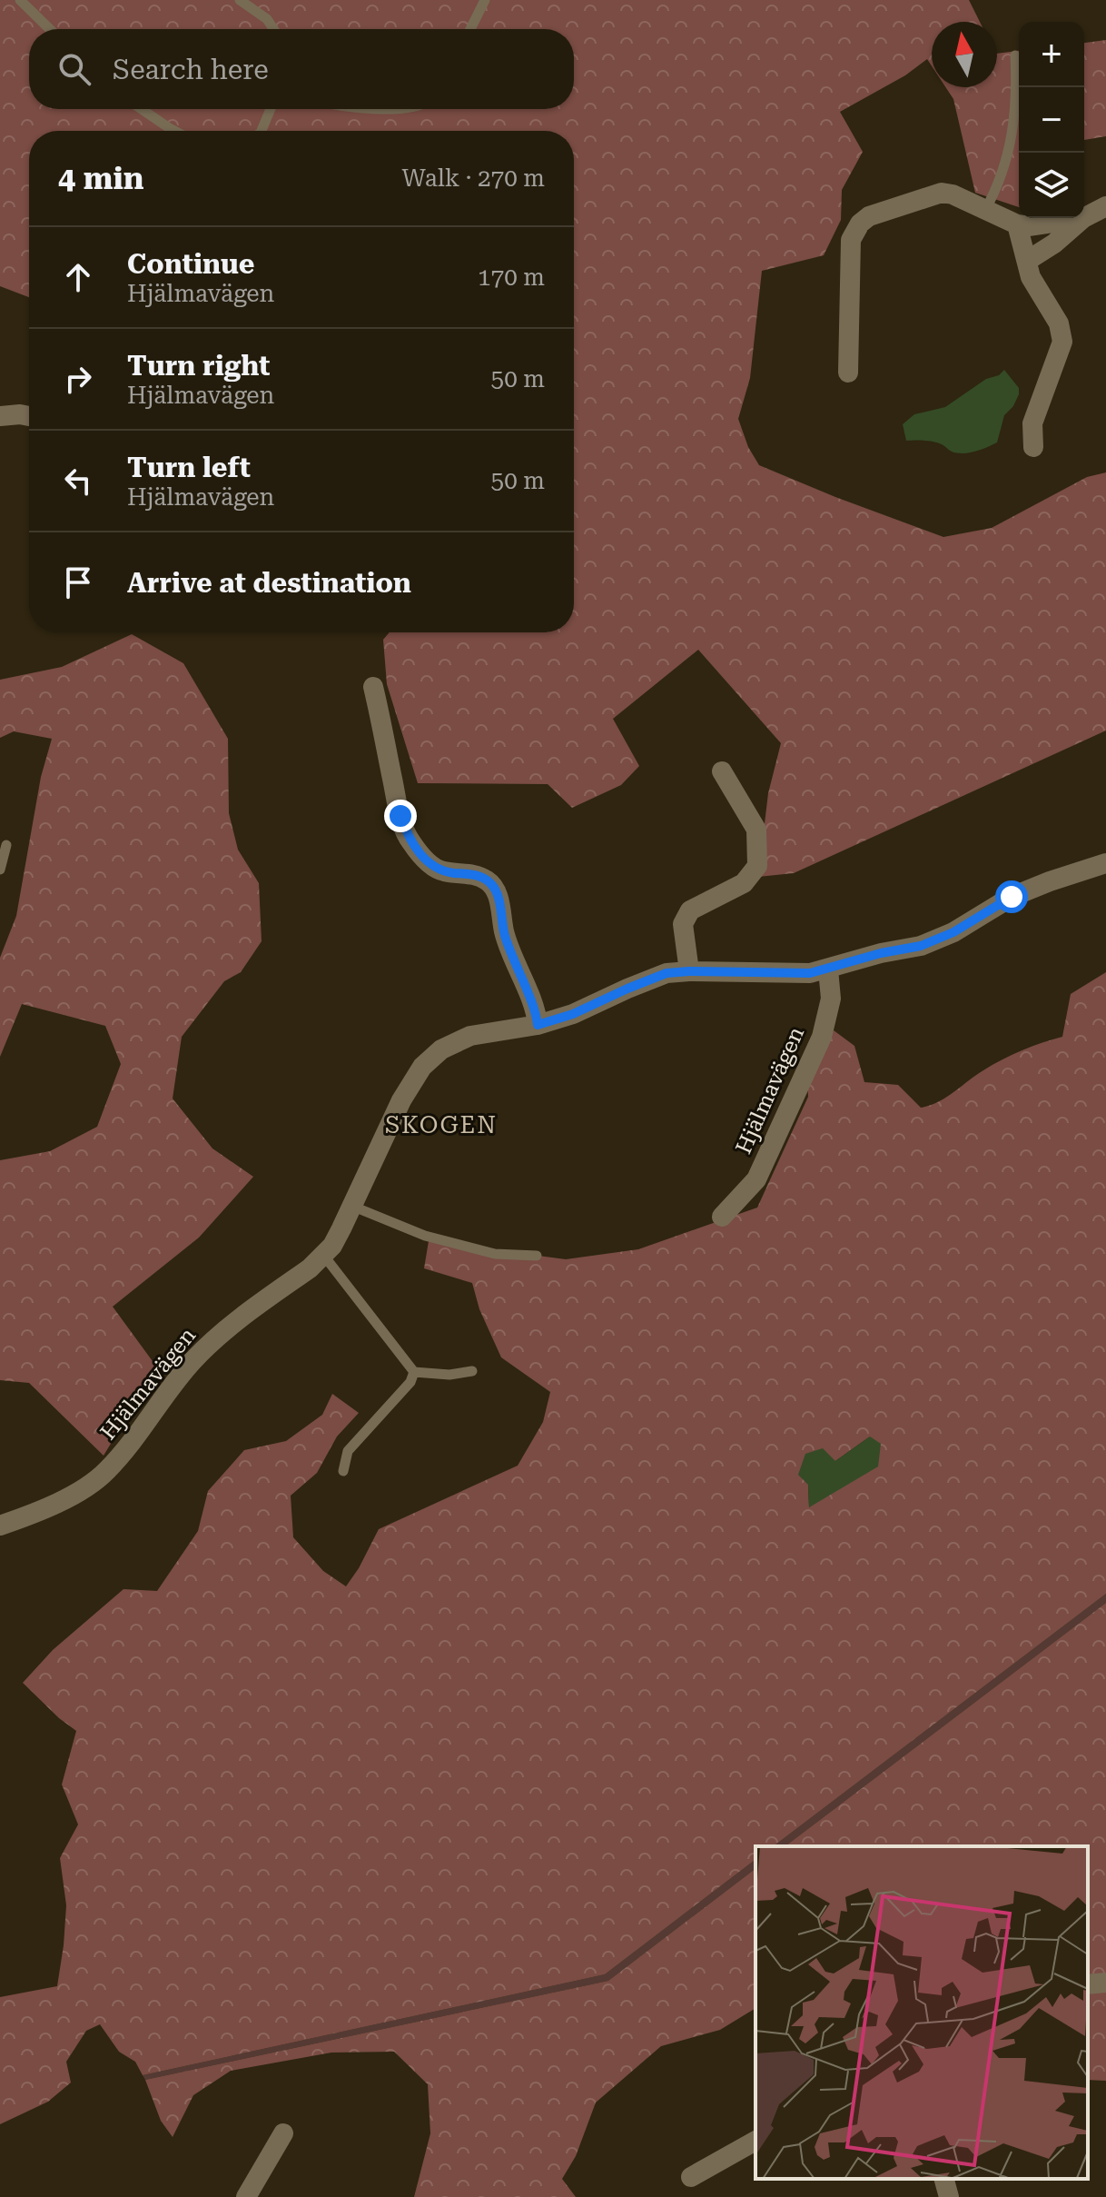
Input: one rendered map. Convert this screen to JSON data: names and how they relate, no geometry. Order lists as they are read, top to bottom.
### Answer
{
  "streets": {
    "street": ["Hjälmavägen"]
  },
  "districts": ["SKOGEN"],
  "north": "top",
  "page": {
    "map_buttons": ["+", "−"],
    "search": "Search here",
    "heading": ["4 min", "Walk · 270 m"],
    "list": [
      ["Continue", "Hjälmavägen", "170 m"],
      ["Turn right", "Hjälmavägen", "50 m"],
      ["Turn left", "Hjälmavägen", "50 m"],
      "Arrive at destination"
    ]
  }
}
